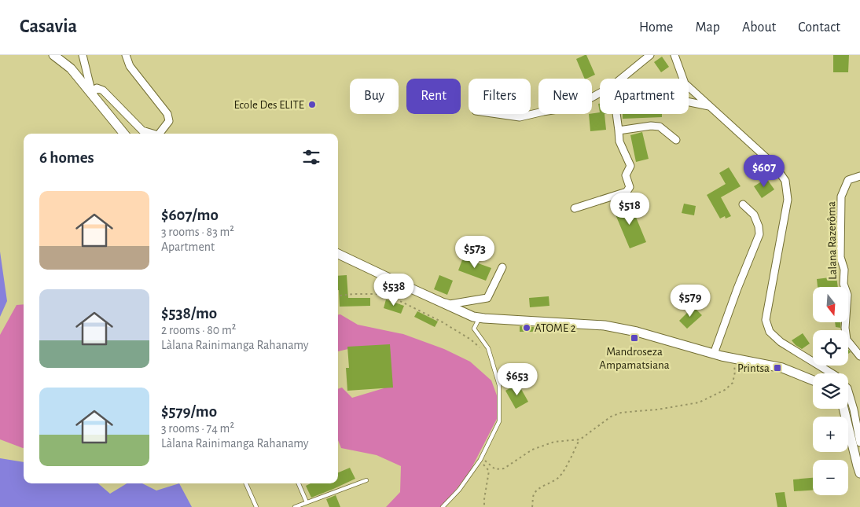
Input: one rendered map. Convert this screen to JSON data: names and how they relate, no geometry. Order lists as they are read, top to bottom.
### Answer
{
  "streets": {
    "street": ["Lalana Razerôma"]
  },
  "places": {
    "other": ["Ecole Des ELITE", "ATOME 2"],
    "transit": ["Mandroseza Ampamatsiana", "Printsa"]
  },
  "north": "bottom",
  "page": {
    "header": "Casavia",
    "nav": [
      "Home",
      "Map",
      "About",
      "Contact"
    ],
    "chip": [
      "Buy",
      "Rent",
      "Filters",
      "New",
      "Apartment"
    ],
    "heading": "6 homes",
    "price": [
      "$607",
      "$518",
      "$573",
      "$538",
      "$579",
      "$653"
    ],
    "list": [
      {
        "name": "$607/mo",
        "note": "3 rooms · 83 m² · Apartment"
      },
      {
        "name": "$538/mo",
        "note": "2 rooms · 80 m² · Làlana Rainimanga Rahanamy"
      },
      {
        "name": "$579/mo",
        "note": "3 rooms · 74 m² · Làlana Rainimanga Rahanamy"
      }
    ],
    "map_buttons": ["+", "−"]
  }
}
